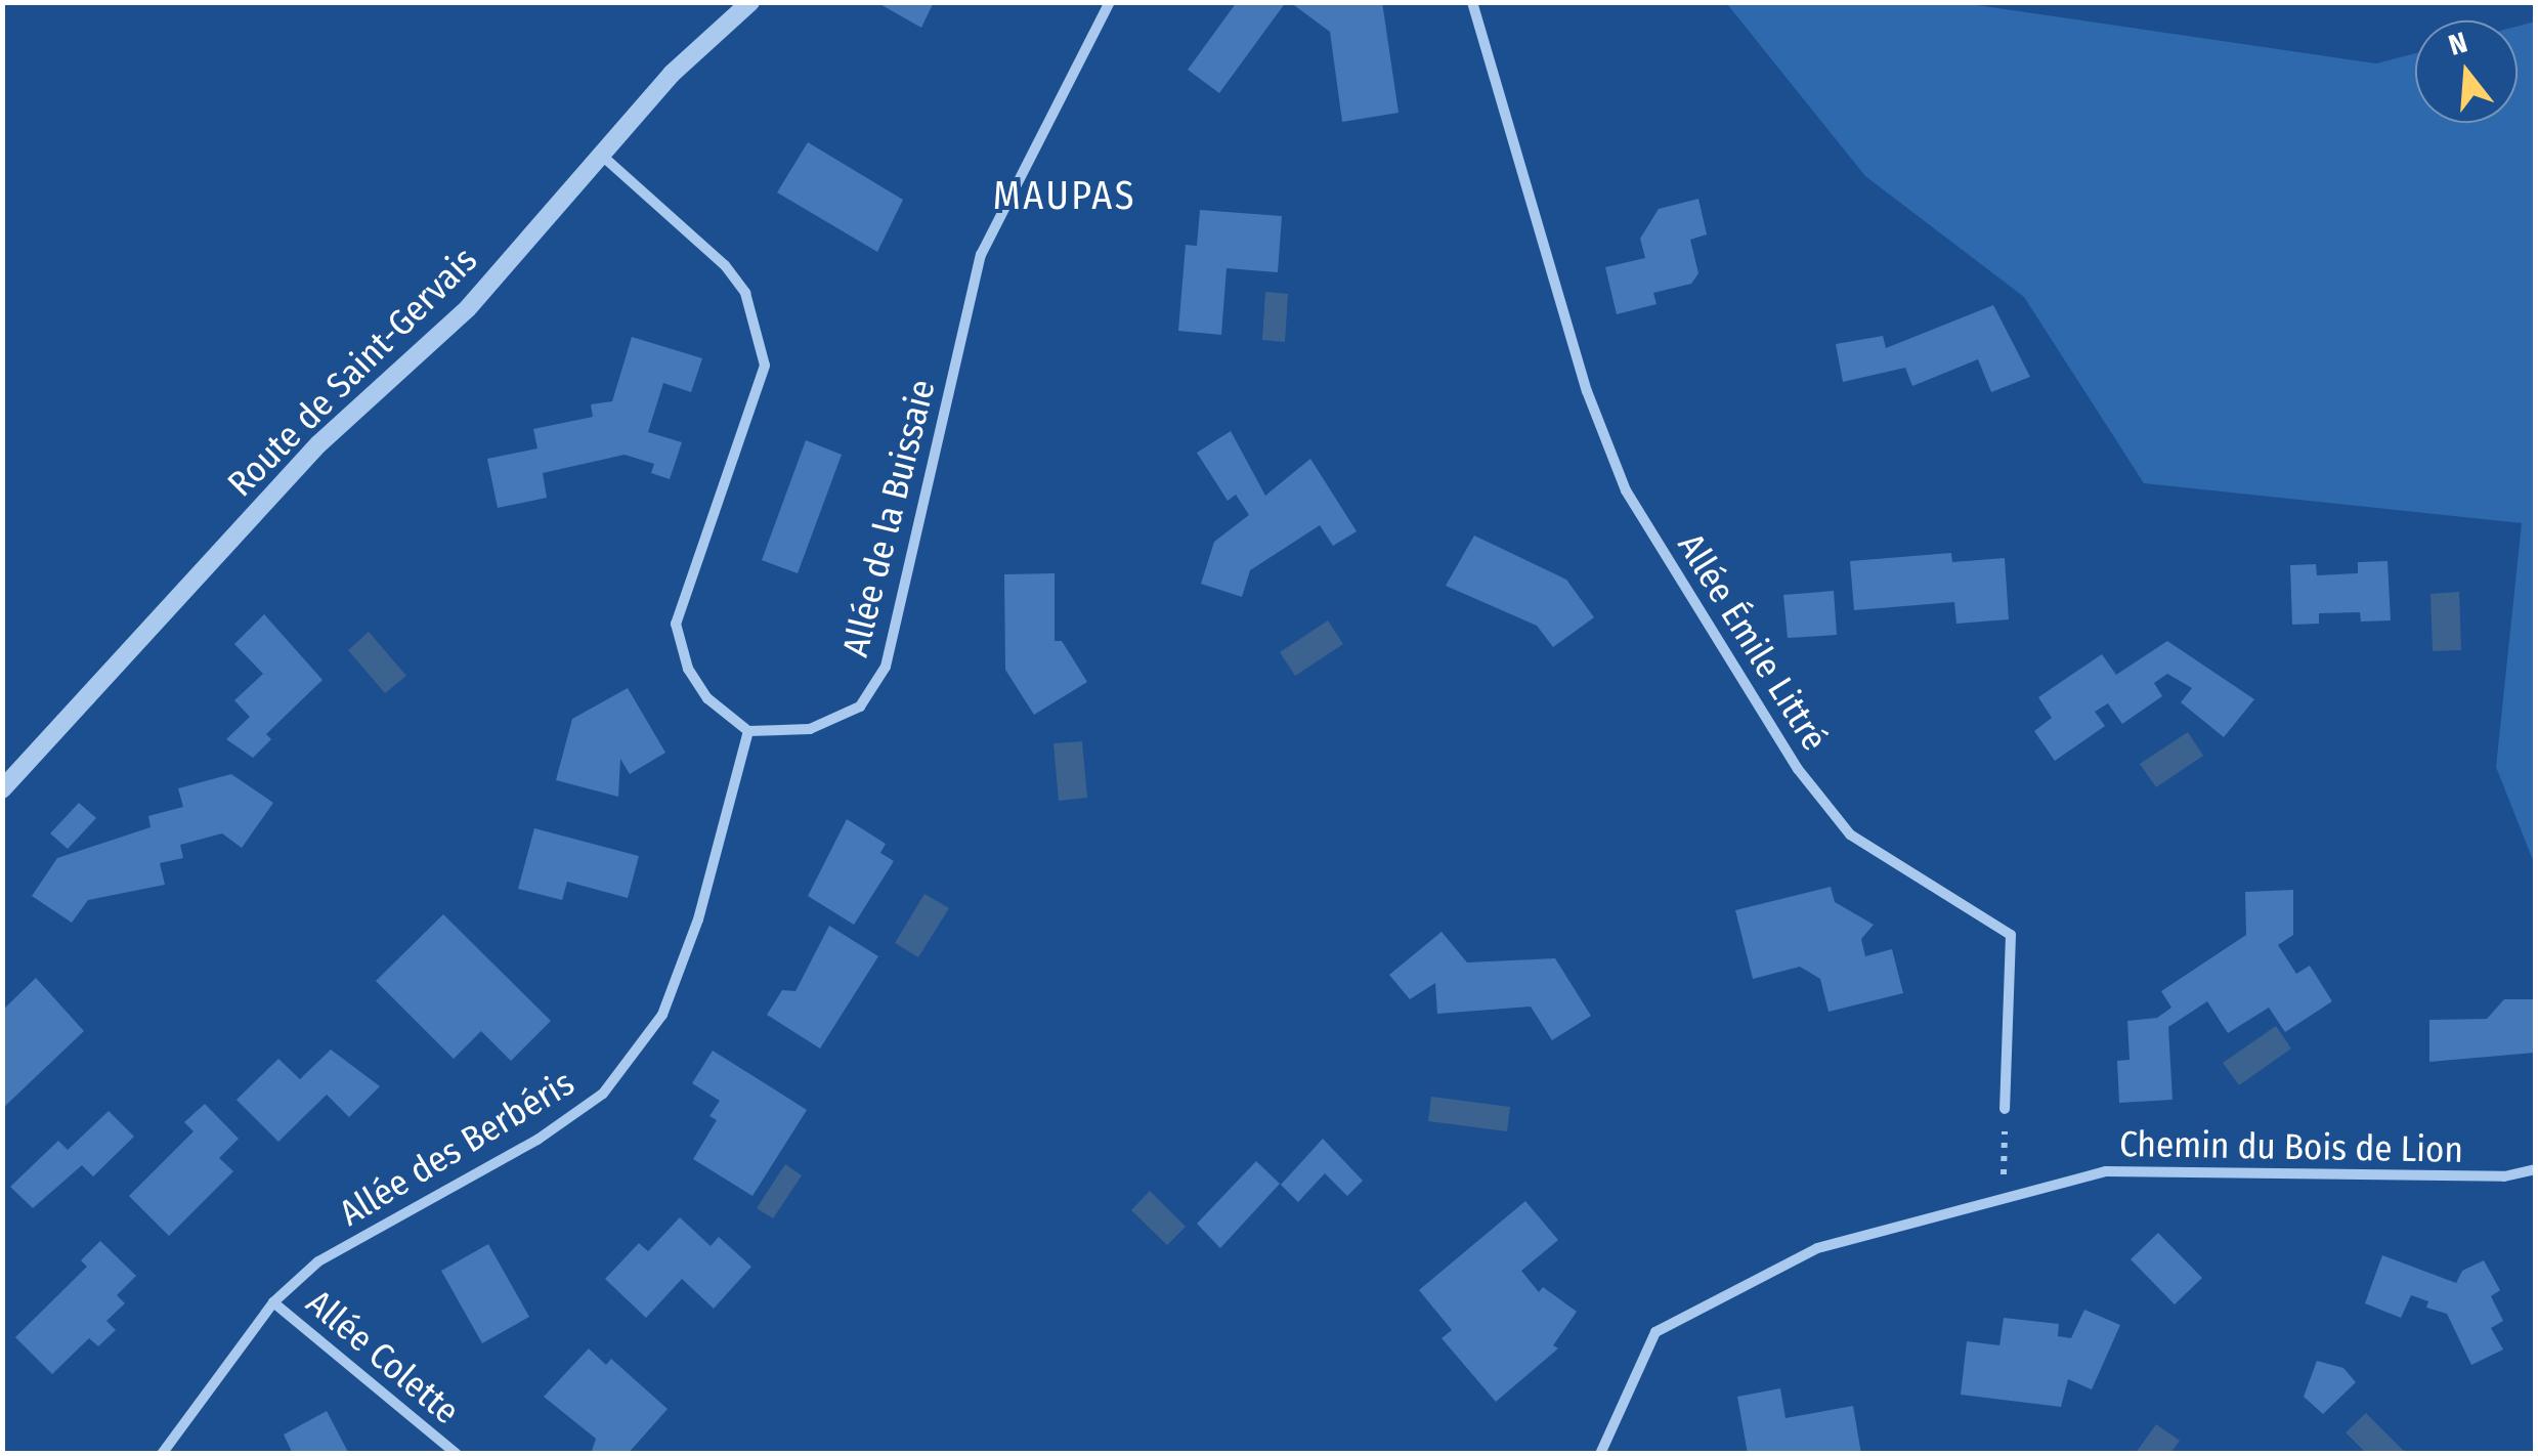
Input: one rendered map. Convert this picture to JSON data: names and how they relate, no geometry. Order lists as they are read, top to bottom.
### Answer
{
  "streets": {
    "street": [
      "Route de Saint-Gervais",
      "Allée de la Buissaie",
      "Allée Émile Littré",
      "Chemin du Bois de Lion",
      "Allée des Berbéris",
      "Allée Colette"
    ]
  },
  "crossings": [
    ["Allée de la Buissaie", "Allée des Berbéris"],
    ["Allée des Berbéris", "Allée Colette"]
  ],
  "districts": ["MAUPAS"],
  "north": "top"
}
